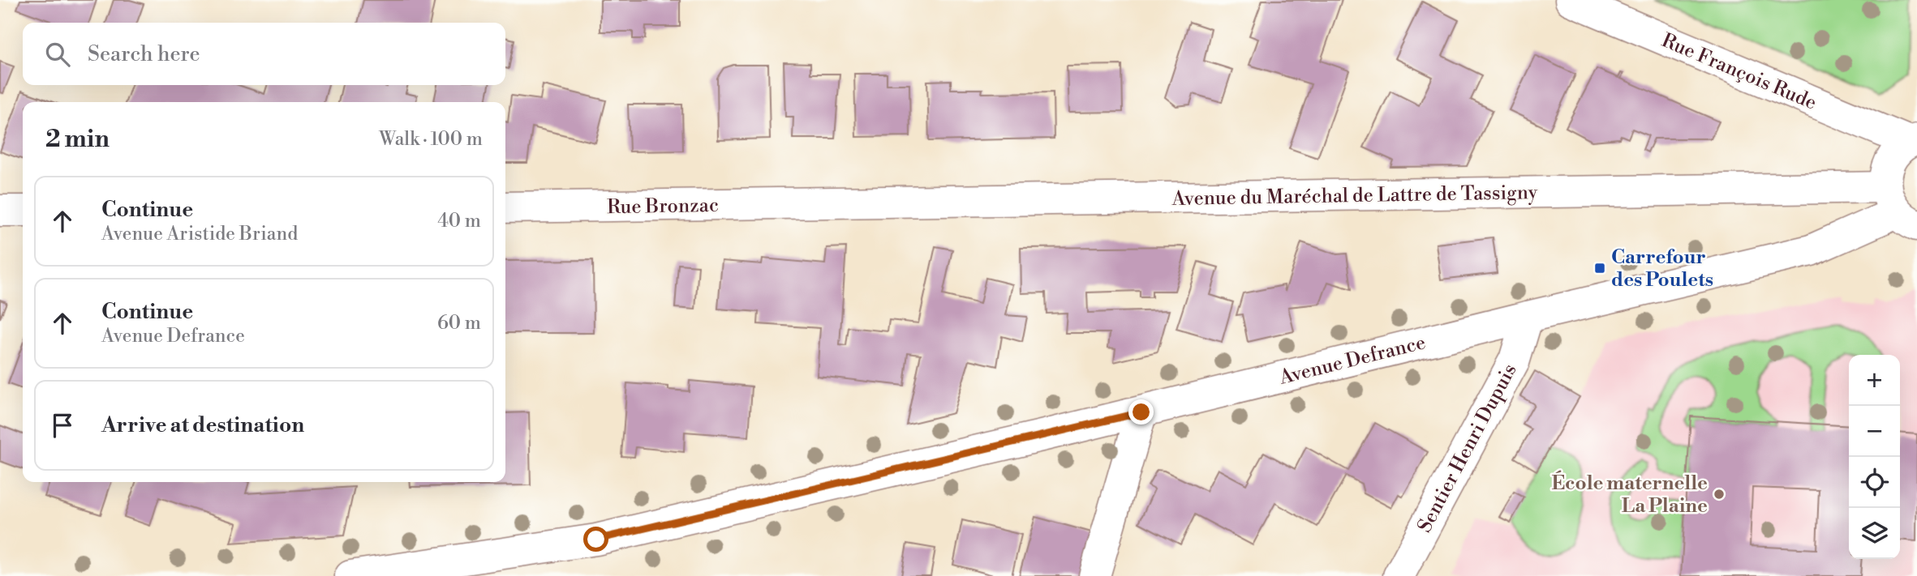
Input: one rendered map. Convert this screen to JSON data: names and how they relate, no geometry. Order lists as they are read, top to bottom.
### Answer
{
  "streets": {
    "street": [
      "Rue François Rude",
      "Avenue du Maréchal de Lattre de Tassigny",
      "Rue Bronzac",
      "Avenue Defrance",
      "Sentier Henri Dupuis"
    ]
  },
  "crossings": [
    ["Avenue du Maréchal de Lattre de Tassigny", "Rue Bronzac"],
    ["Avenue du Maréchal de Lattre de Tassigny", "Avenue Defrance"],
    ["Avenue Defrance", "Sentier Henri Dupuis"]
  ],
  "places": {
    "transit": ["Carrefour des Poulets"],
    "other": ["École maternelle La Plaine"]
  },
  "page": {
    "search": "Search here",
    "heading": ["2 min", "Walk · 100 m"],
    "list": [
      ["Continue", "Avenue Aristide Briand", "40 m"],
      ["Continue", "Avenue Defrance", "60 m"],
      "Arrive at destination"
    ],
    "map_buttons": ["+", "−"]
  }
}
